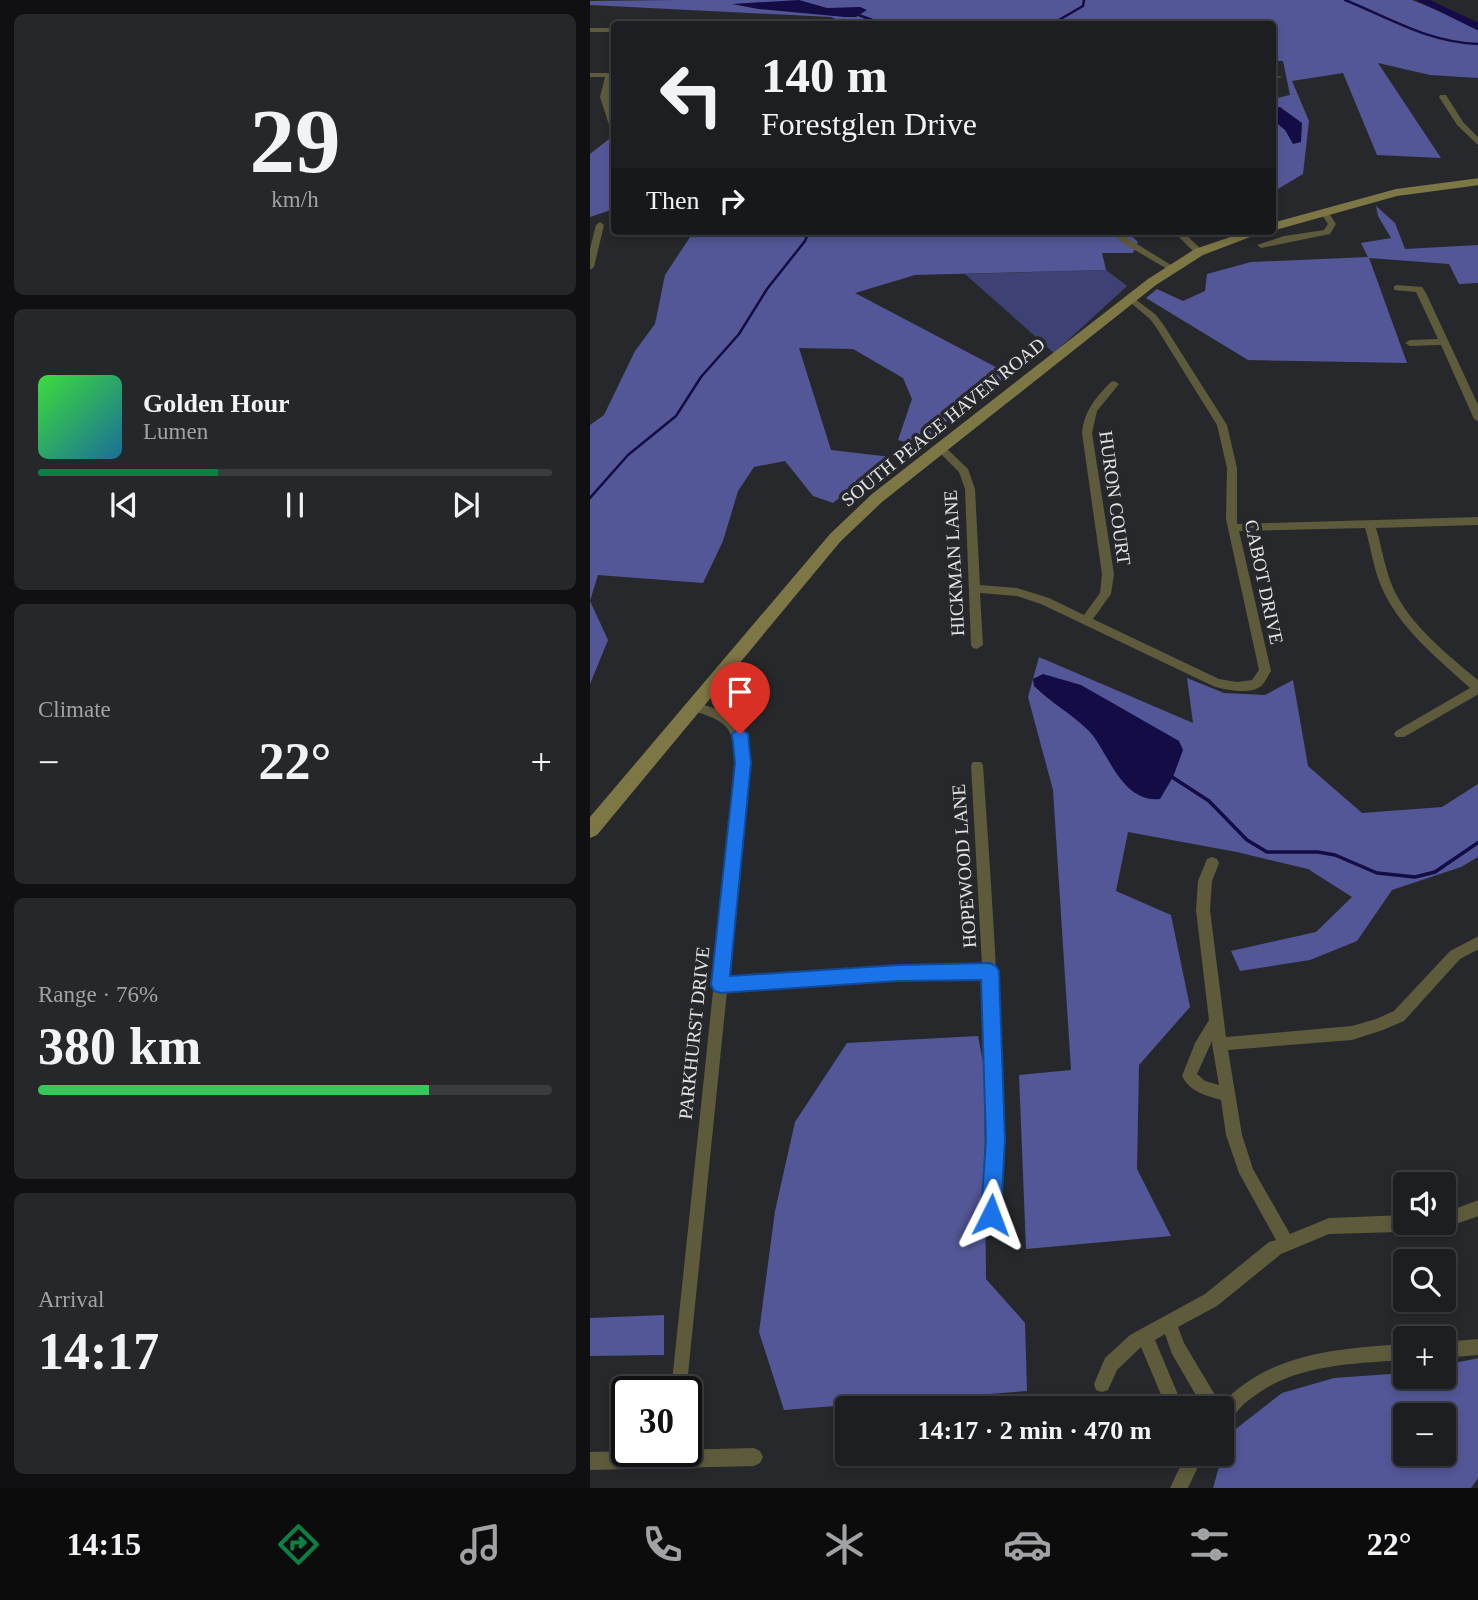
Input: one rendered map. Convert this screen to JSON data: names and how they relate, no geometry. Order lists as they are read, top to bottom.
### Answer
{
  "streets": {
    "main road": ["SOUTH PEACE HAVEN ROAD"],
    "street": [
      "HURON COURT",
      "HICKMAN LANE",
      "CABOT DRIVE",
      "HOPEWOOD LANE",
      "PARKHURST DRIVE"
    ]
  },
  "crossings": [
    ["SOUTH PEACE HAVEN ROAD", "HICKMAN LANE"],
    ["SOUTH PEACE HAVEN ROAD", "CABOT DRIVE"],
    ["SOUTH PEACE HAVEN ROAD", "PARKHURST DRIVE"],
    ["HURON COURT", "CABOT DRIVE"],
    ["HICKMAN LANE", "CABOT DRIVE"]
  ],
  "page": {
    "tile": [
      ["29", "km/h"],
      "Climate",
      ["Range · 76%", "380 km"],
      ["Arrival", "14:17"]
    ],
    "turn": ["140 m", "Forestglen Drive"],
    "then": "Then",
    "song": ["Golden Hour", "Lumen"],
    "heat": ["−", "22°", "+"],
    "map_buttons": ["+", "−"],
    "limit": "30",
    "trip": "14:17 · 2 min · 470 m",
    "tabs": ["14:15", "22°"]
  }
}
